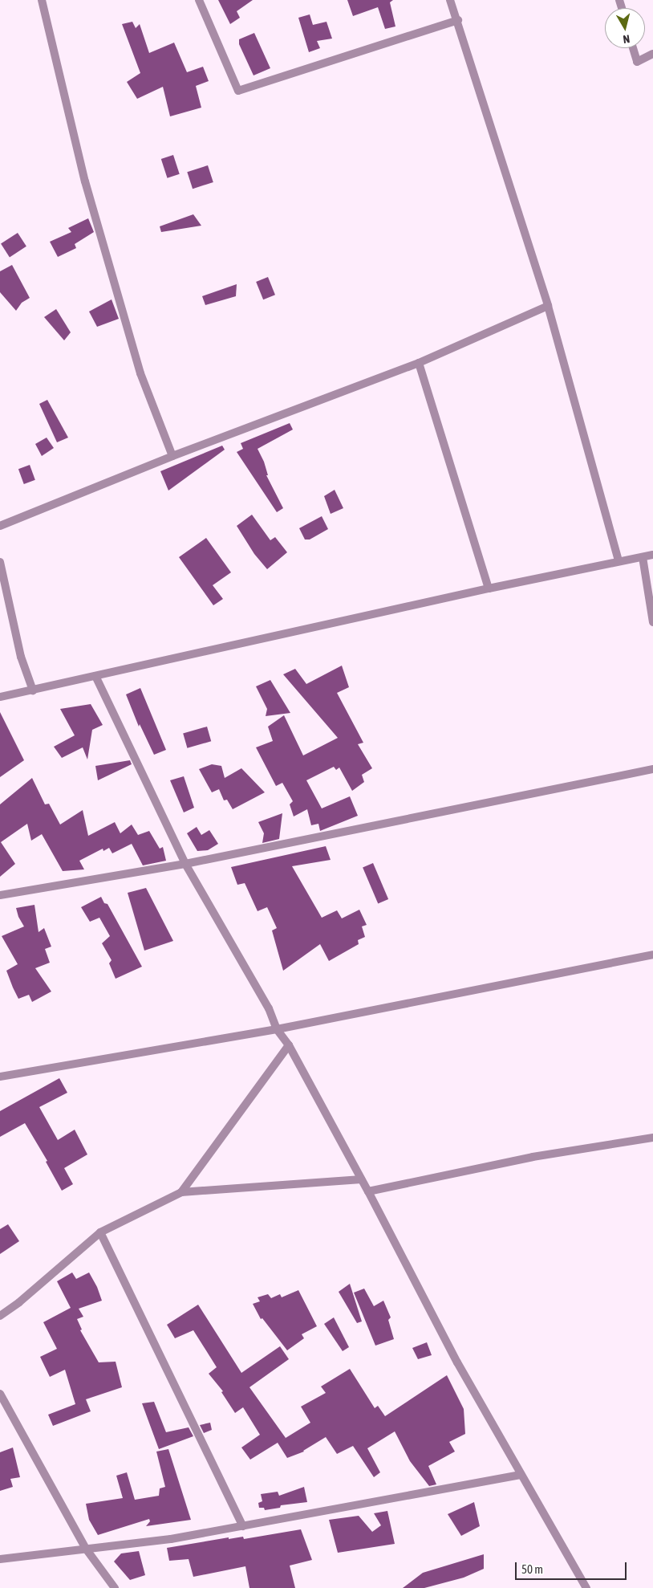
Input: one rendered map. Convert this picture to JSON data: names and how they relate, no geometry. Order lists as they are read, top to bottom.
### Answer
{
  "scale_bar": "50 m",
  "north": "bottom"
}
